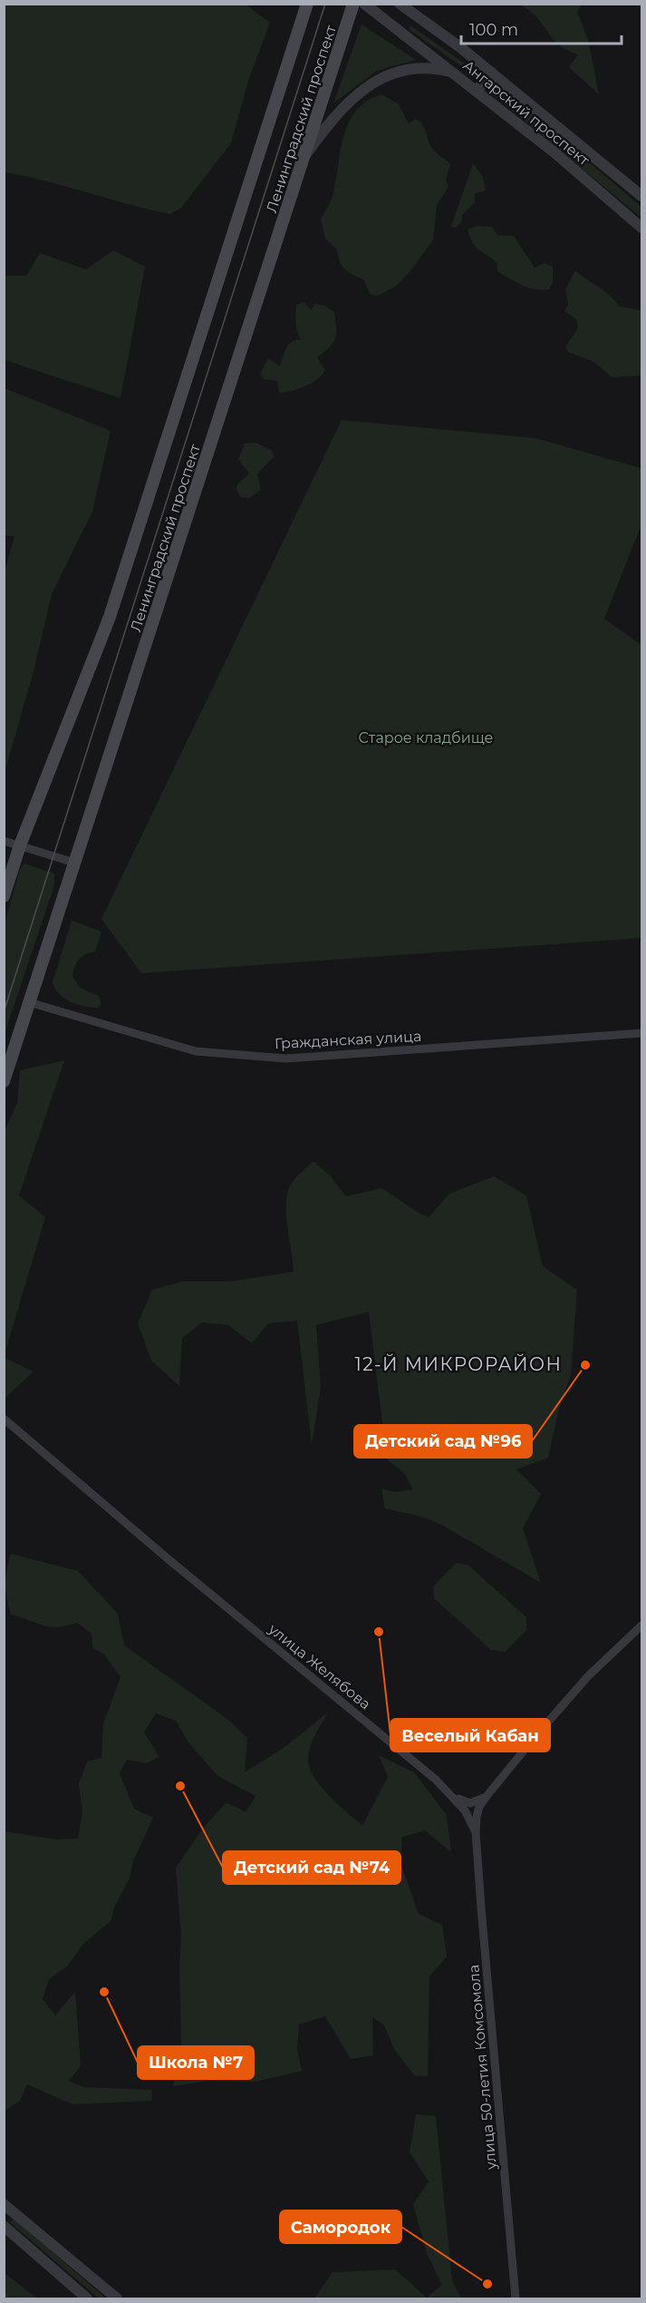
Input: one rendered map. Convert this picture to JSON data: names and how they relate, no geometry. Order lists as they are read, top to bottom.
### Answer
{
  "streets": {
    "main road": ["Ленинградский проспект"],
    "street": [
      "Ангарский проспект",
      "Гражданская улица",
      "улица Желябова",
      "улица 50-летия Комсомола"
    ]
  },
  "crossings": [
    ["Ленинградский проспект", "Гражданская улица"],
    ["улица Желябова", "улица 50-летия Комсомола"]
  ],
  "districts": ["12-Й МИКРОРАЙОН"],
  "parks": ["Старое кладбище"],
  "places": [
    "Детский сад №96",
    "Веселый Кабан",
    "Детский сад №74",
    "Школа №7",
    "Самородок"
  ],
  "scale_bar": "100 m"
}
